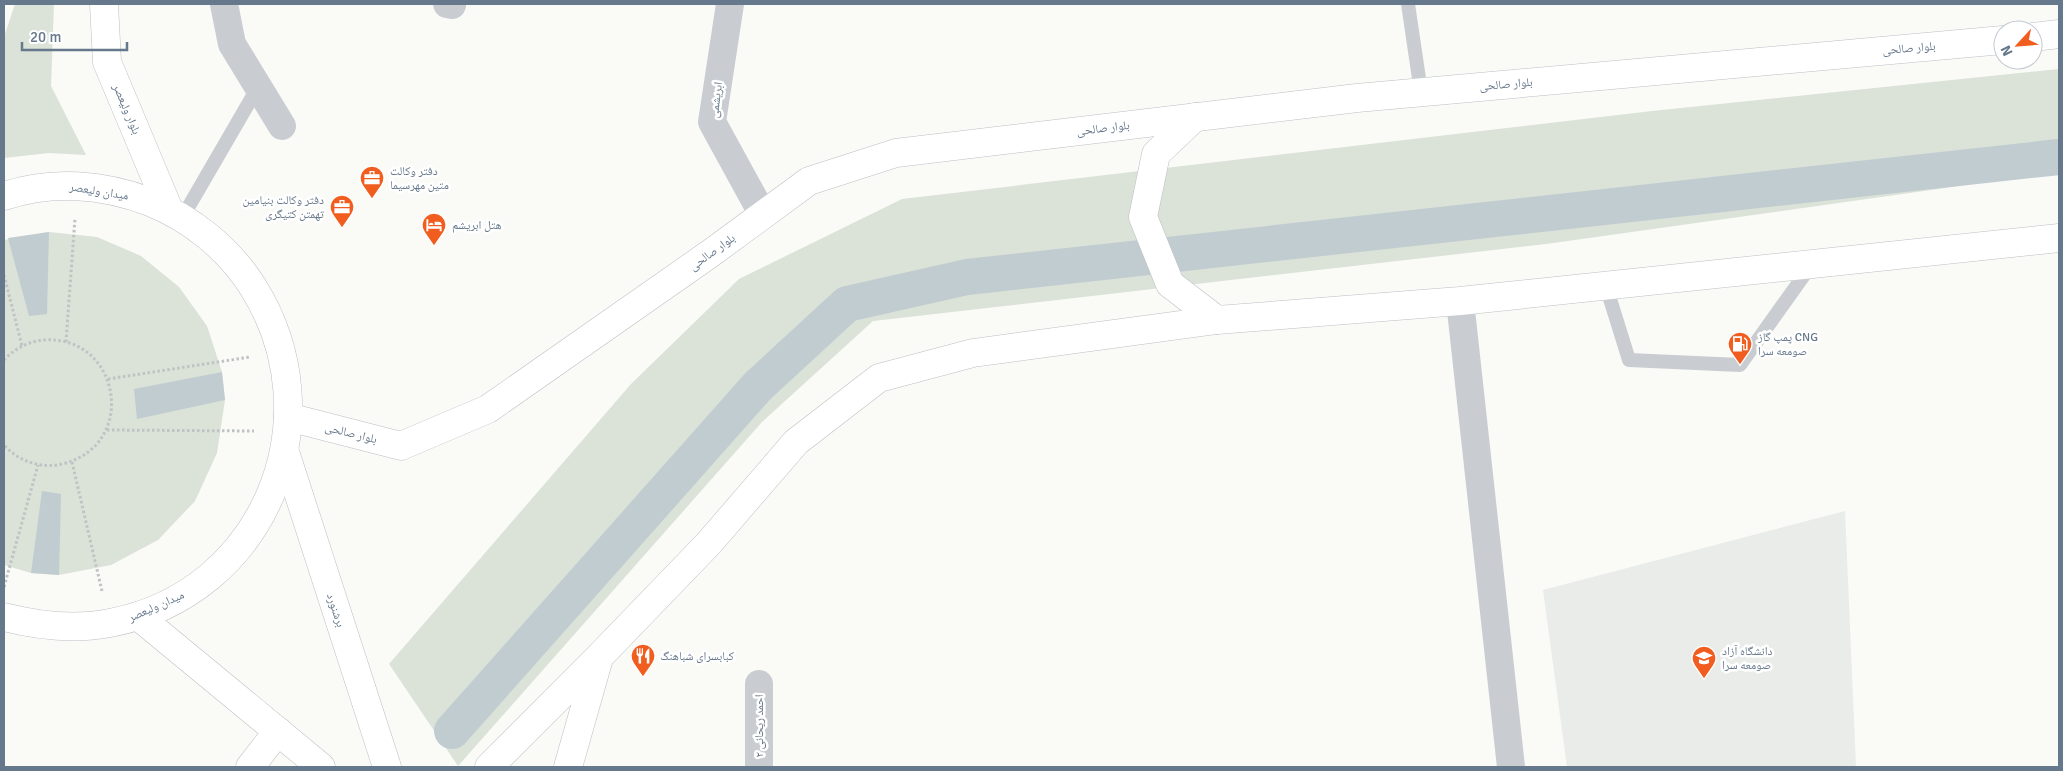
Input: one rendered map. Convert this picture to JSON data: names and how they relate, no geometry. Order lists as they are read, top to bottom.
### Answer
{
  "streets": {
    "street": [
      "بلوار صالحی",
      "ابریشمی",
      "بلوار ولیعصر",
      "میدان ولیعصر",
      "برشنورد",
      "احمد ریحانی ۲"
    ]
  },
  "crossings": [
    ["بلوار صالحی", "ابریشمی"],
    ["بلوار صالحی", "میدان ولیعصر"],
    ["بلوار صالحی", "برشنورد"],
    ["بلوار ولیعصر", "میدان ولیعصر"],
    ["میدان ولیعصر", "برشنورد"]
  ],
  "places": {
    "office": ["دفتر وکالت متین مهرسیما", "دفتر وکالت بنیامین تهمتن کتیگری"],
    "hotel": ["هتل ابریشم"],
    "fuel station": ["پمپ گاز CNG صومعه سرا"],
    "restaurant": ["کبابسرای شباهنگ"],
    "school or university": ["دانشگاه آزاد صومعه سرا"]
  },
  "scale_bar": "20 m",
  "north": "bottom left"
}
